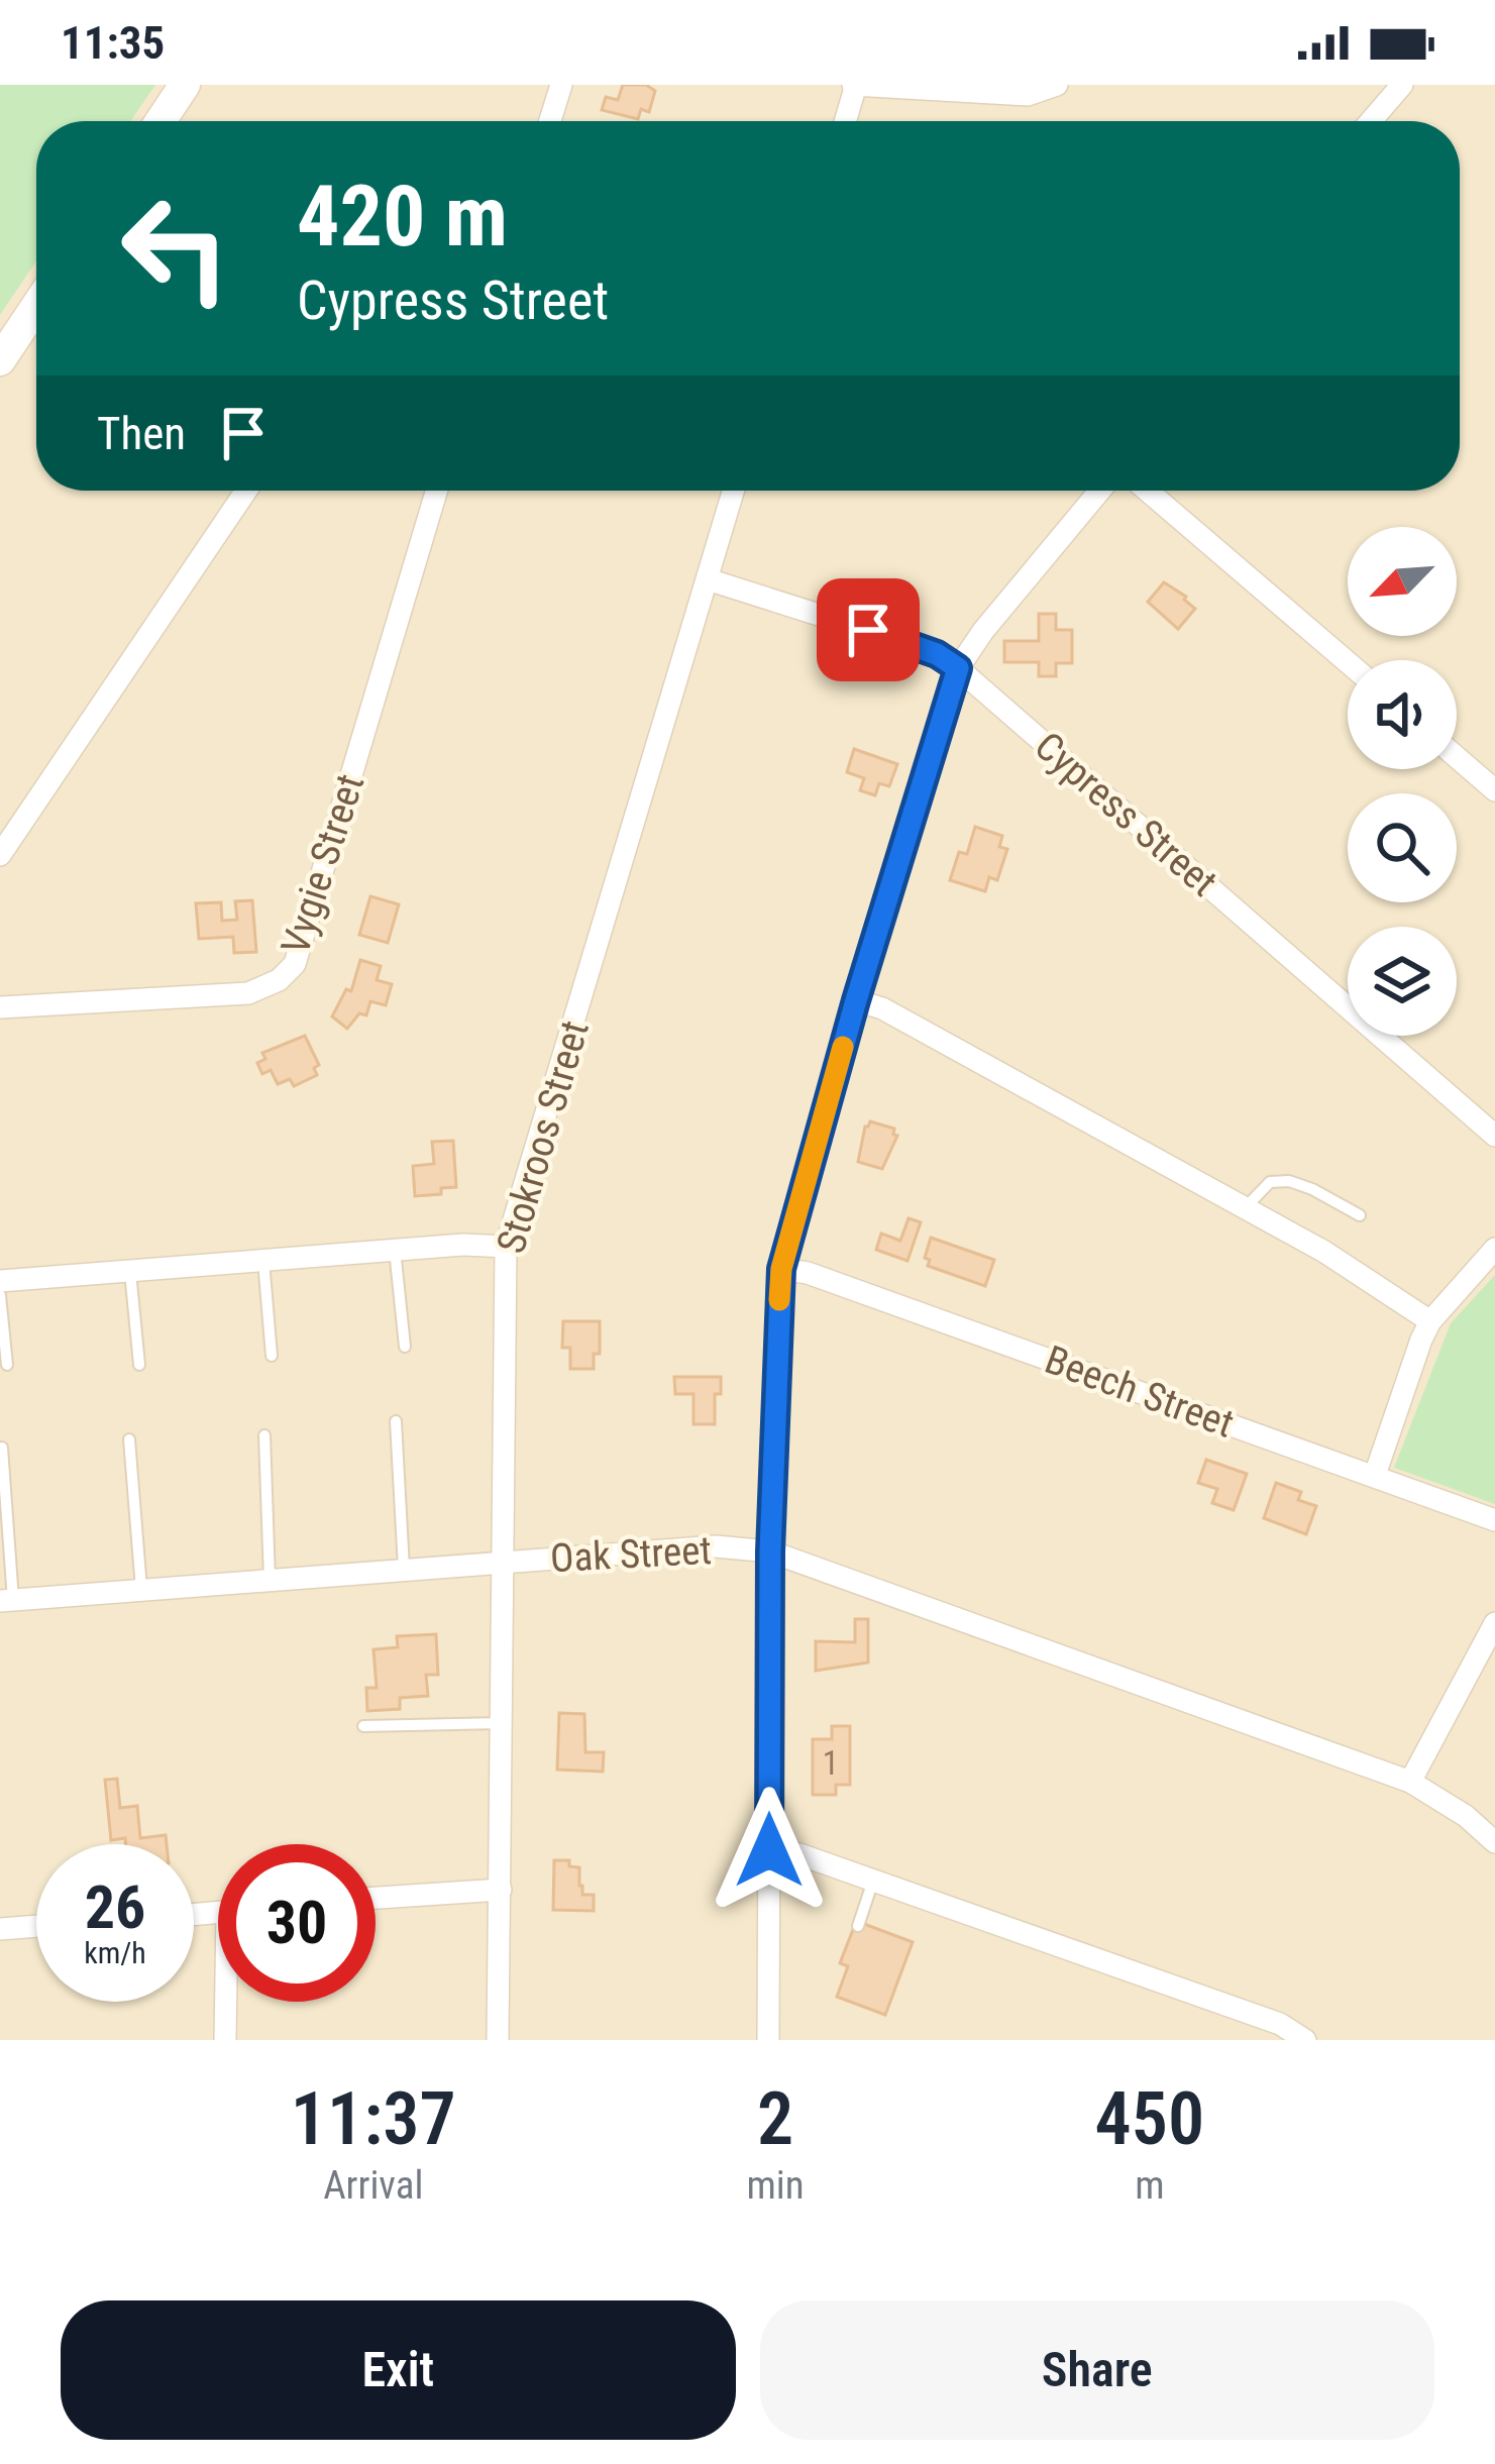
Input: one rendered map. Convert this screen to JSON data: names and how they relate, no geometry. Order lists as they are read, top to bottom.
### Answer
{
  "streets": {
    "street": [
      "Cypress Street",
      "Vygie Street",
      "Stokroos Street",
      "Beech Street",
      "Oak Street"
    ]
  },
  "crossings": [
    ["Cypress Street", "Stokroos Street"],
    ["Stokroos Street", "Oak Street"]
  ],
  "house_numbers": ["1"],
  "north": "bottom left",
  "page": {
    "status": "11:35",
    "turn": ["420 m", "Cypress Street"],
    "then": "Then",
    "speed": "26 km/h",
    "limit": "30",
    "eta": [
      "11:37",
      "Arrival",
      "2",
      "min",
      "450",
      "m"
    ],
    "buttons": ["Exit", "Share"]
  }
}
